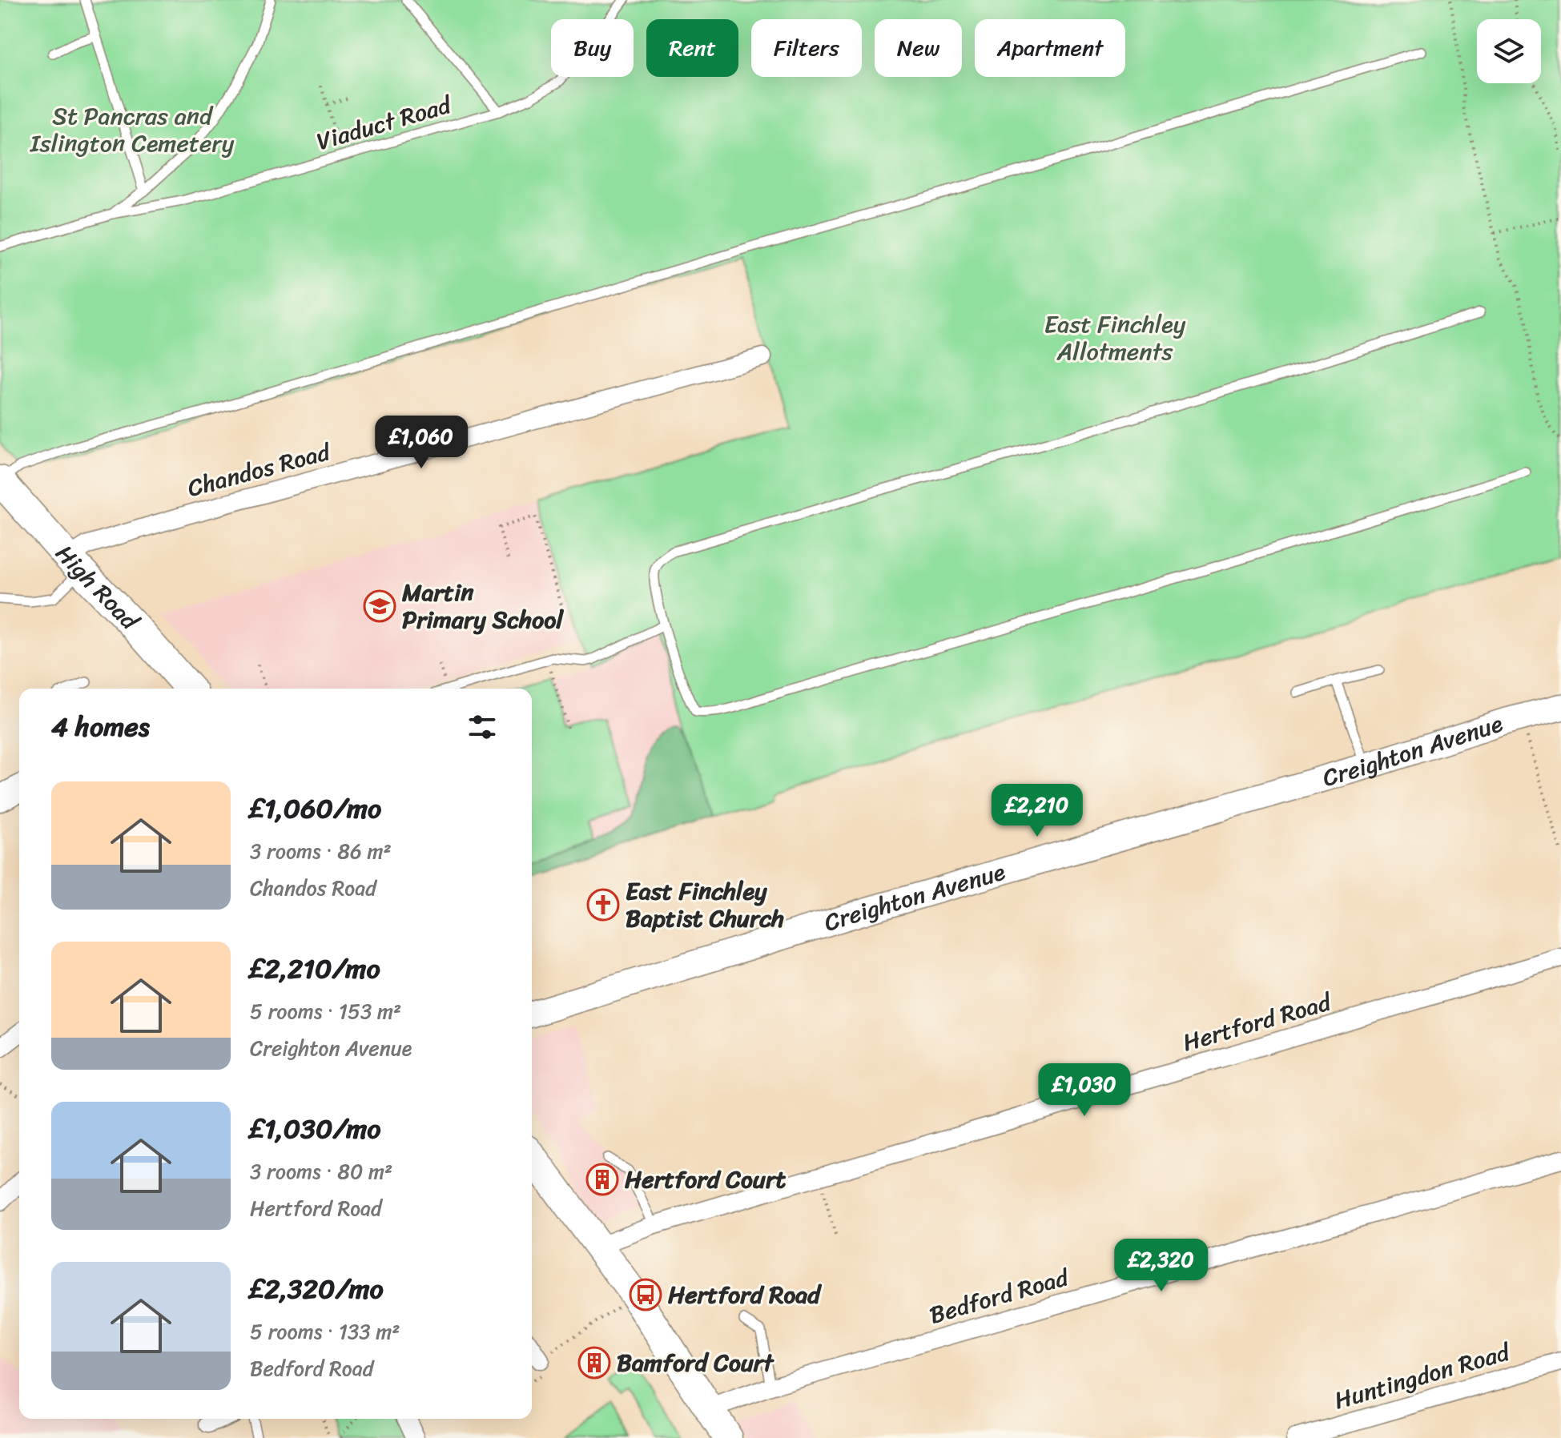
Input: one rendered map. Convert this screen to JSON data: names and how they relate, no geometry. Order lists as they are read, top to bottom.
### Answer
{
  "streets": {
    "main road": ["High Road"],
    "street": [
      "Chandos Road",
      "Creighton Avenue",
      "Hertford Road",
      "Bedford Road",
      "Huntingdon Road"
    ],
    "lane": ["Viaduct Road"]
  },
  "crossings": [
    ["Chandos Road", "High Road"]
  ],
  "parks": ["St Pancras and Islington Cemetery", "East Finchley Allotments"],
  "places": {
    "school or university": ["Martin Primary School"],
    "church": ["East Finchley Baptist Church"],
    "building": ["Hertford Court", "Bamford Court"],
    "bus stop": ["Hertford Road"]
  },
  "page": {
    "chip": [
      "Buy",
      "Rent",
      "Filters",
      "New",
      "Apartment"
    ],
    "price": [
      "£1,060",
      "£2,210",
      "£1,030",
      "£2,320"
    ],
    "heading": "4 homes",
    "list": [
      {
        "name": "£1,060/mo",
        "note": "3 rooms · 86 m² · Chandos Road"
      },
      {
        "name": "£2,210/mo",
        "note": "5 rooms · 153 m² · Creighton Avenue"
      },
      {
        "name": "£1,030/mo",
        "note": "3 rooms · 80 m² · Hertford Road"
      },
      {
        "name": "£2,320/mo",
        "note": "5 rooms · 133 m² · Bedford Road"
      }
    ]
  }
}
